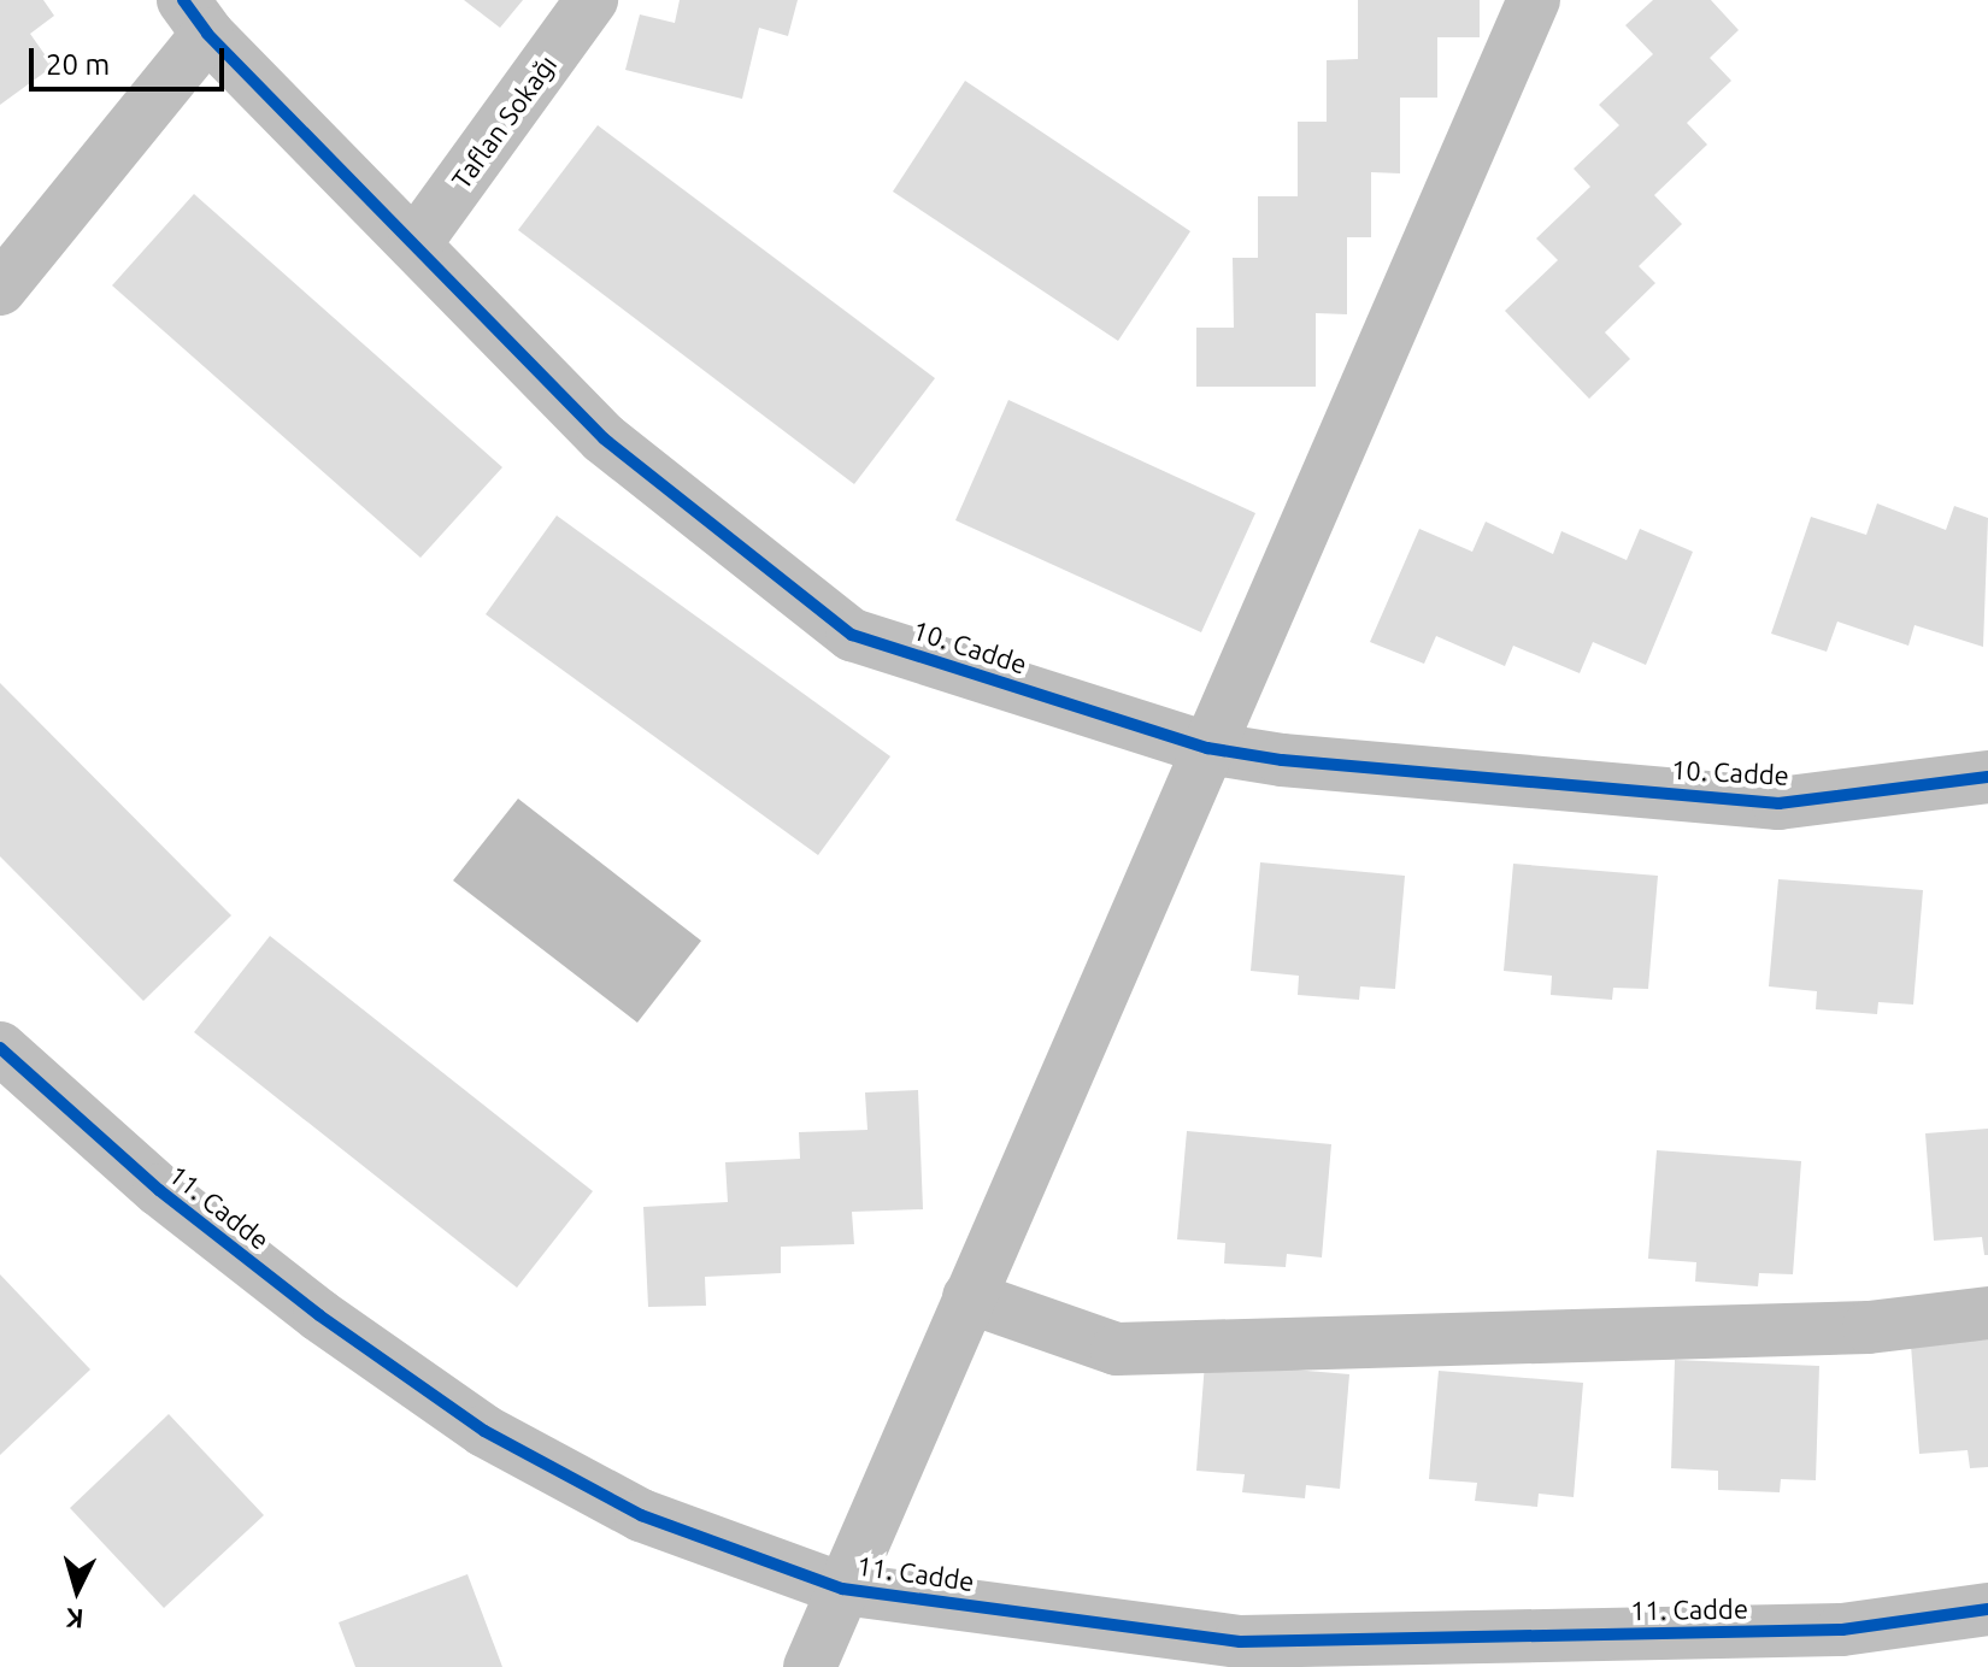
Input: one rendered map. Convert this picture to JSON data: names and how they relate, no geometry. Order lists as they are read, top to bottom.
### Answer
{
  "streets": {
    "street": ["Taflan Sokağı", "10. Cadde", "11. Cadde"]
  },
  "crossings": [
    ["Taflan Sokağı", "10. Cadde"]
  ],
  "scale_bar": "20 m",
  "north": "bottom"
}
